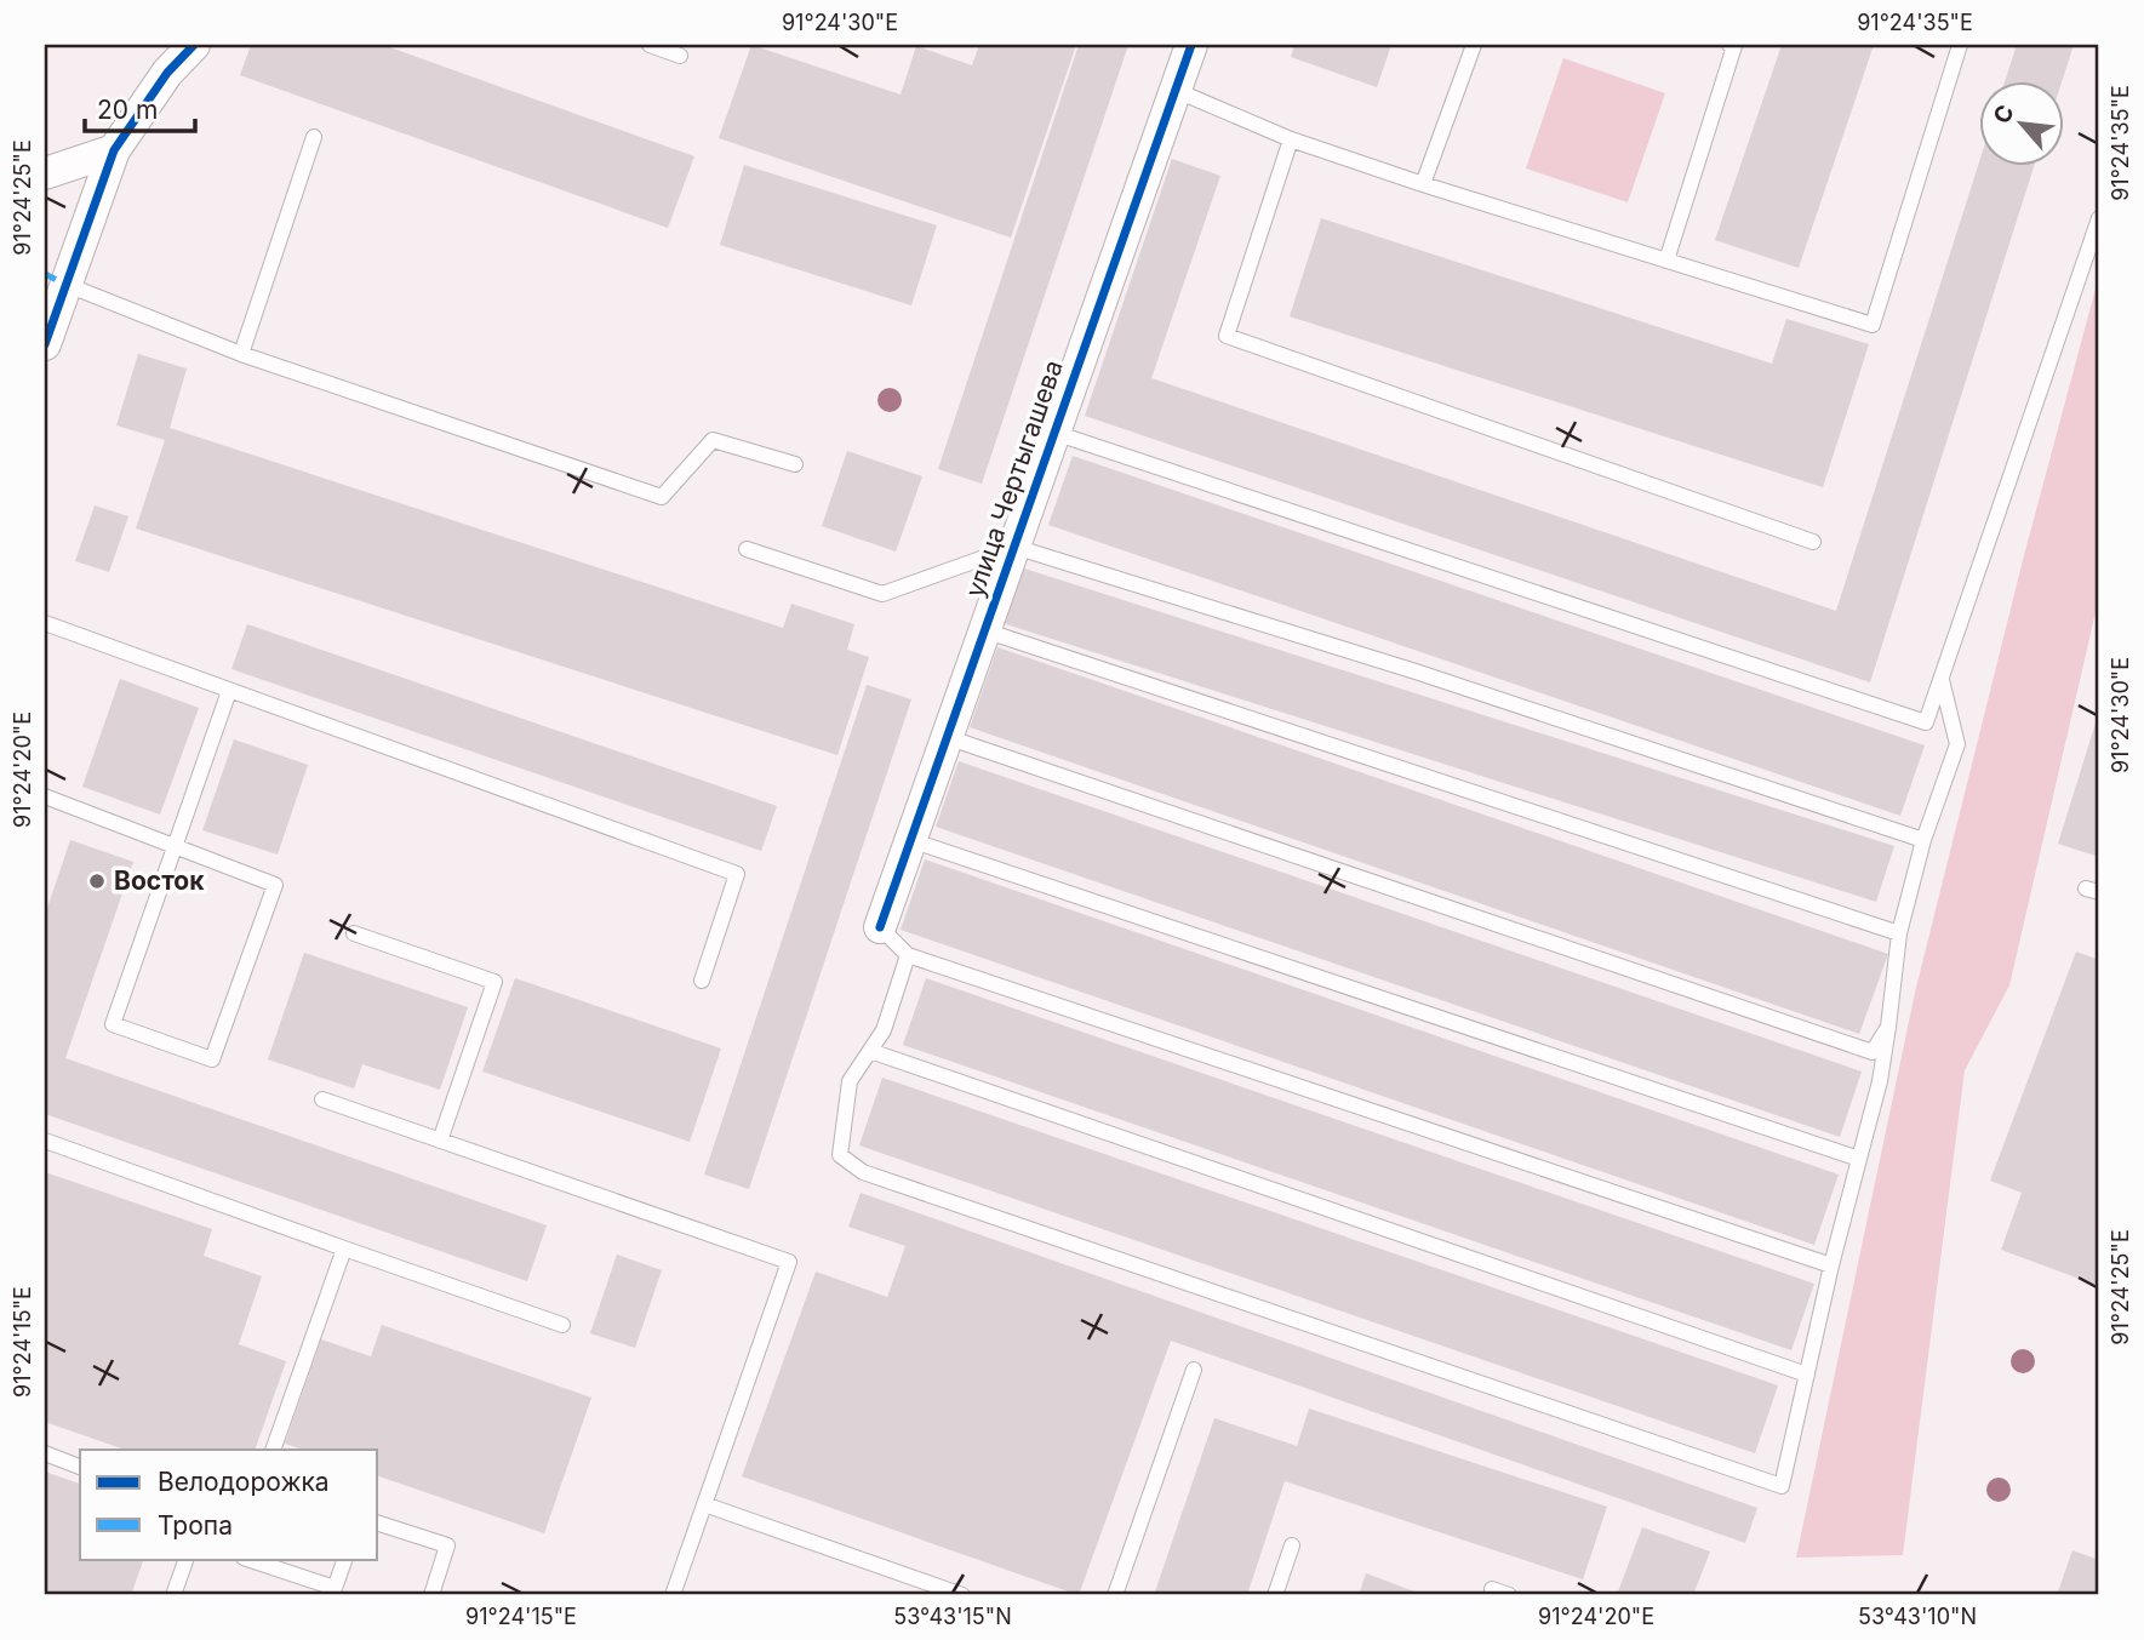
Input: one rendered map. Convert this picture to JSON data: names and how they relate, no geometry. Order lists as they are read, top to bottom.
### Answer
{
  "streets": {
    "street": ["улица Чертыгашева"]
  },
  "places": ["Восток"],
  "legend": ["Велодорожка", "Тропа"],
  "scale_bar": "20 m",
  "north": "top left",
  "coordinates": [
    "91°24'30\"E",
    "91°24'35\"E",
    "91°24'25\"E",
    "91°24'20\"E",
    "91°24'15\"E",
    "53°43'15\"N",
    "53°43'10\"N"
  ]
}
